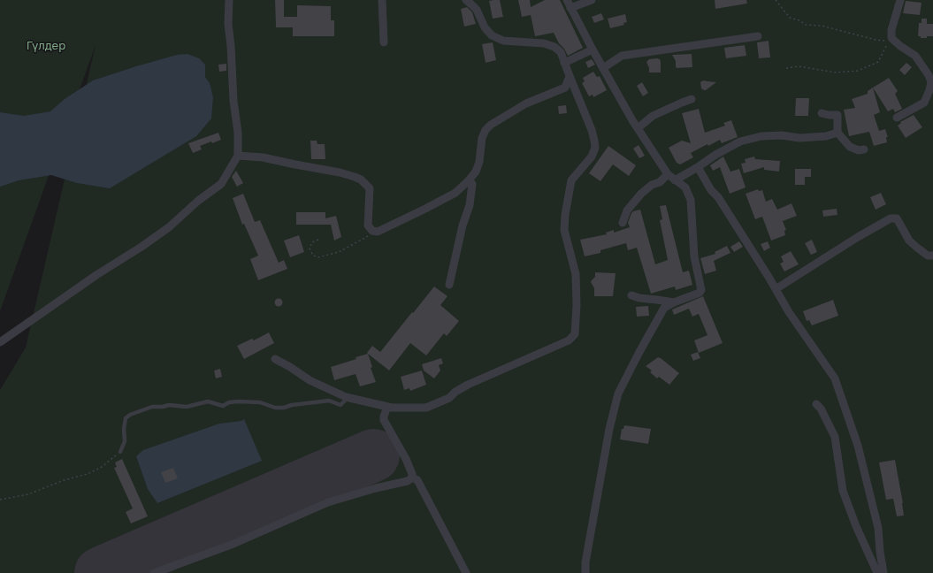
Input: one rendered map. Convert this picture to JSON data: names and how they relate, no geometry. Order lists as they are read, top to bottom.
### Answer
{
  "parks": ["Гүлдер"]
}
